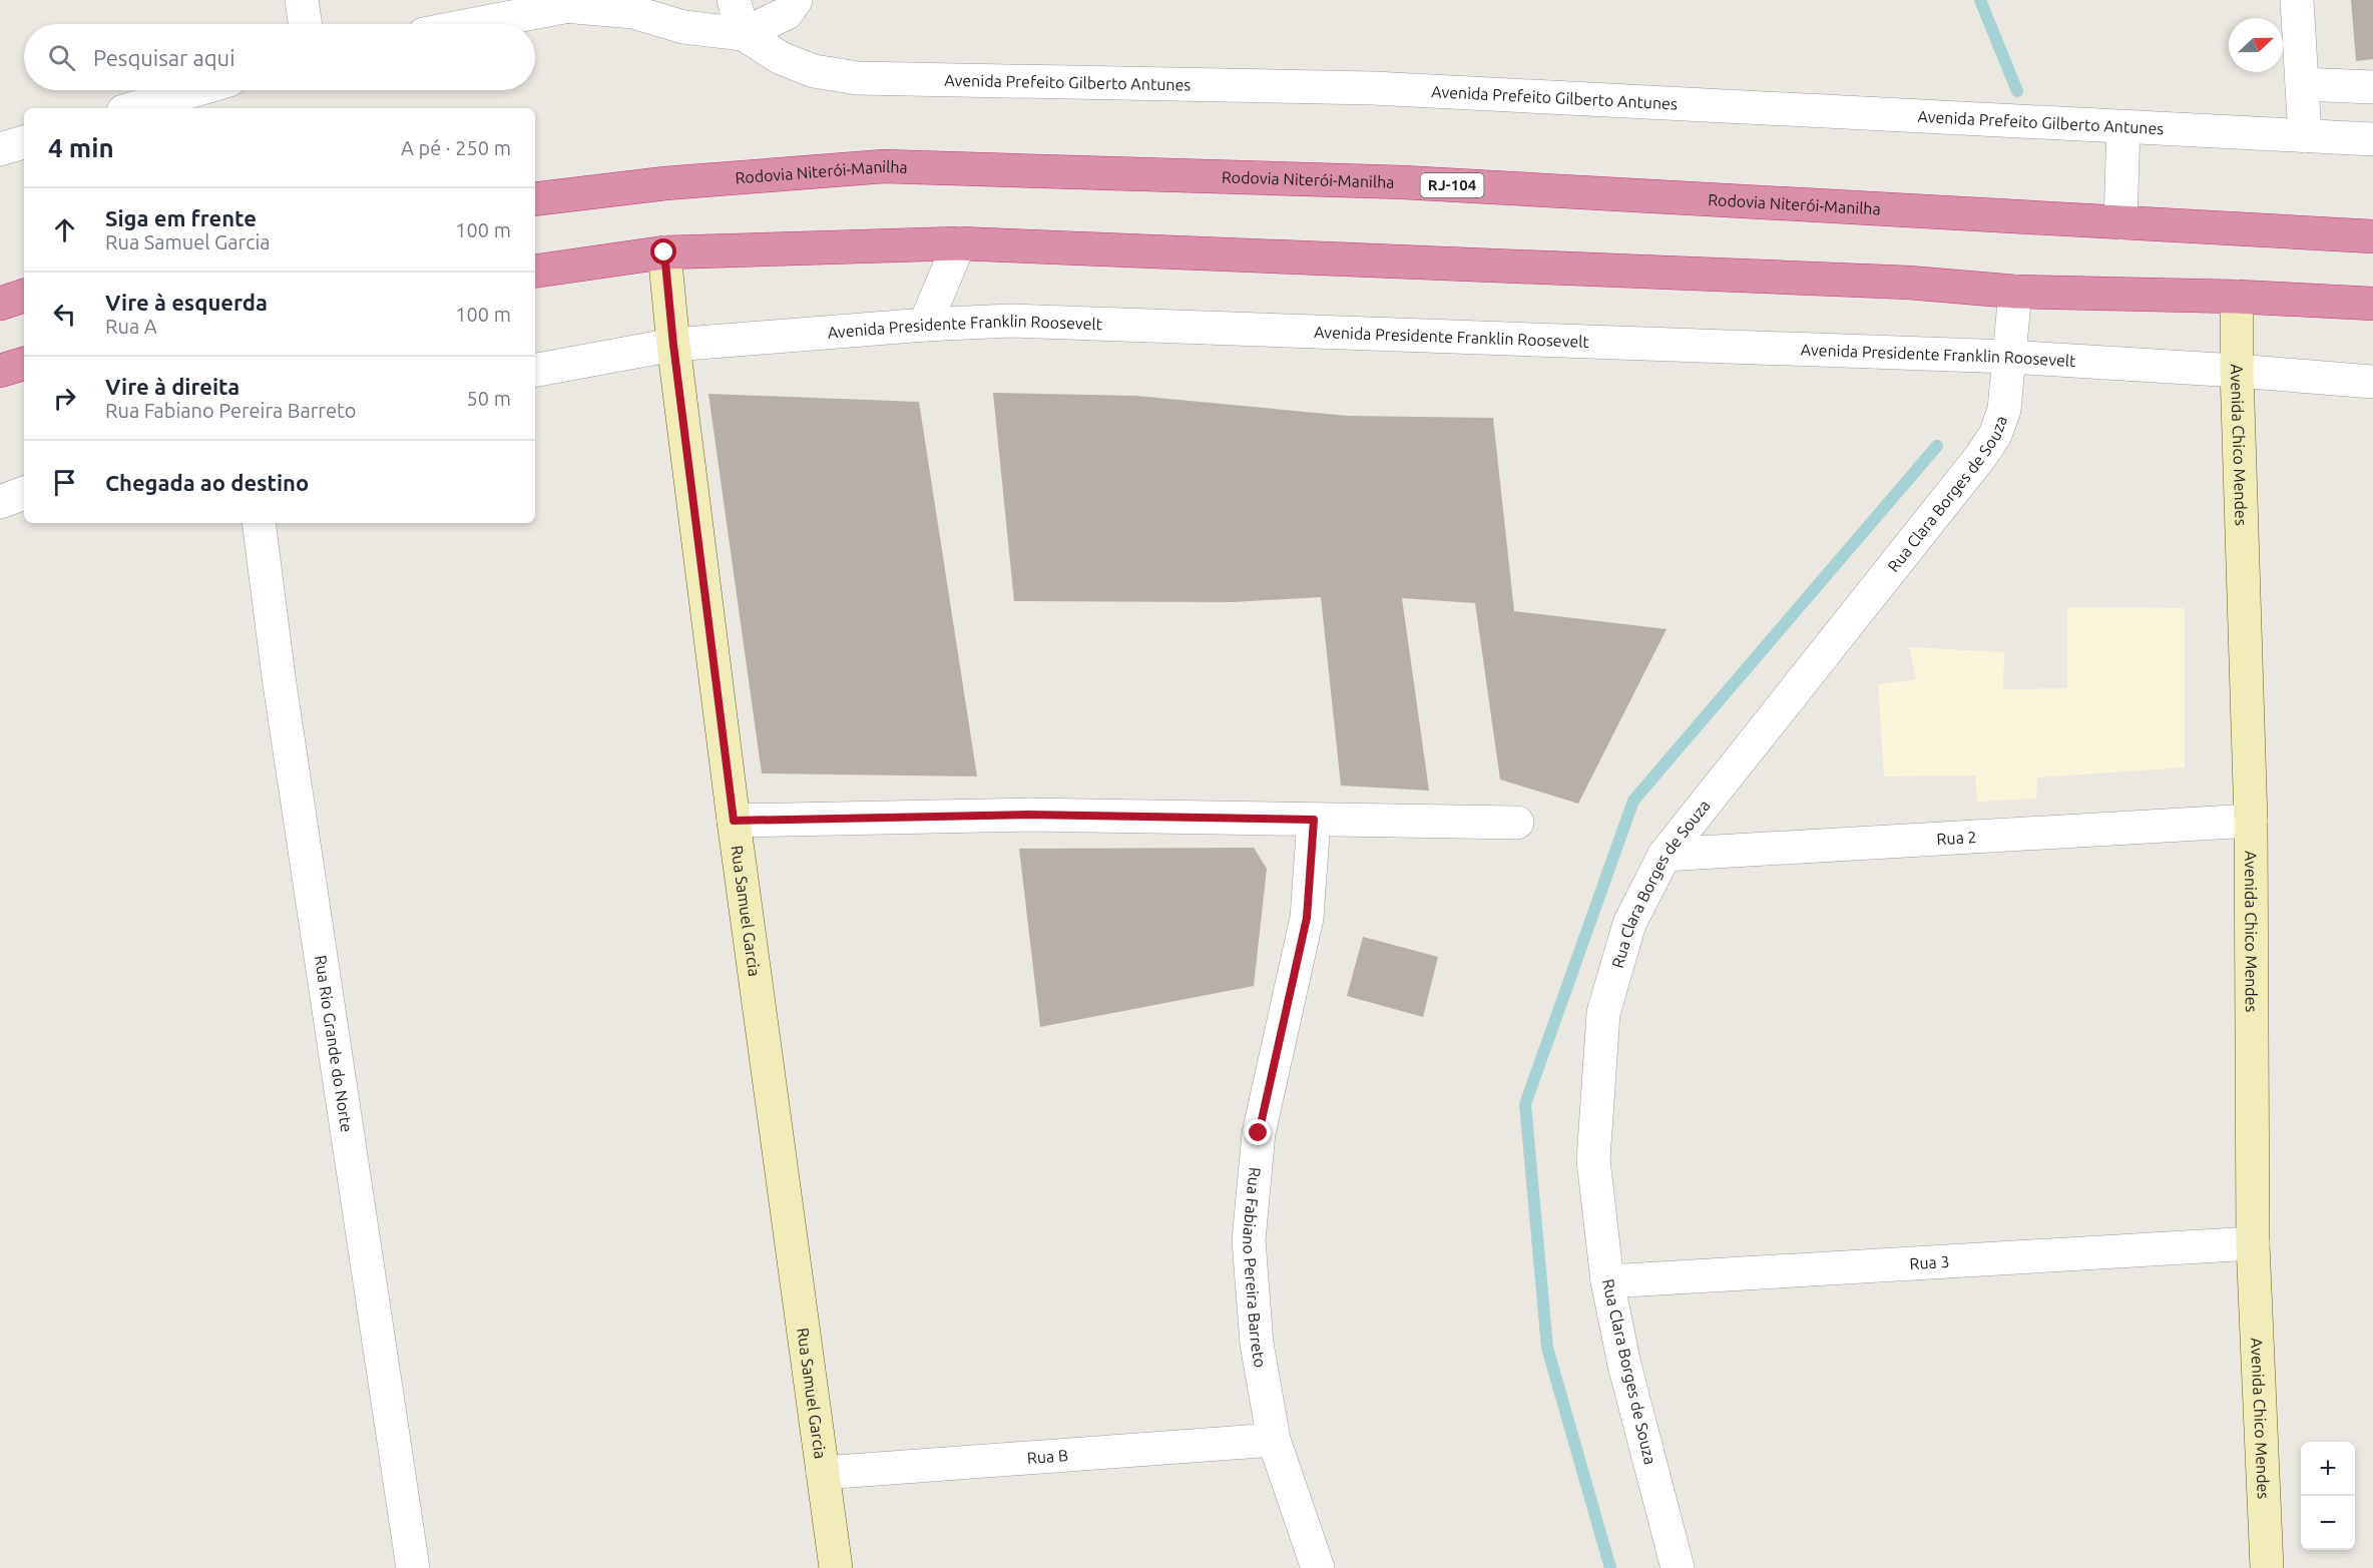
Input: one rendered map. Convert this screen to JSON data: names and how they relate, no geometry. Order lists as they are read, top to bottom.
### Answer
{
  "streets": {
    "highway": ["Rodovia Niterói-Manilha", "RJ-104"],
    "street": [
      "Avenida Prefeito Gilberto Antunes",
      "Avenida Presidente Franklin Roosevelt",
      "Avenida Chico Mendes",
      "Rua Clara Borges de Souza",
      "Rua 2",
      "Rua Samuel Garcia",
      "Rua Rio Grande do Norte",
      "Rua 3",
      "Rua Fabiano Pereira Barreto",
      "Rua B"
    ]
  },
  "crossings": [
    ["Avenida Presidente Franklin Roosevelt", "Avenida Chico Mendes"],
    ["Avenida Presidente Franklin Roosevelt", "Rua Clara Borges de Souza"],
    ["Avenida Presidente Franklin Roosevelt", "Rua Samuel Garcia"],
    ["Avenida Chico Mendes", "Rua 2"],
    ["Avenida Chico Mendes", "Rua 3"],
    ["Rua Clara Borges de Souza", "Rua 2"],
    ["Rua Clara Borges de Souza", "Rua 3"],
    ["Rua Samuel Garcia", "Rua B"],
    ["Rua Fabiano Pereira Barreto", "Rua B"]
  ],
  "north": "right",
  "page": {
    "search": "Pesquisar aqui",
    "heading": ["4 min", "A pé · 250 m"],
    "list": [
      ["Siga em frente", "Rua Samuel Garcia", "100 m"],
      ["Vire à esquerda", "Rua A", "100 m"],
      ["Vire à direita", "Rua Fabiano Pereira Barreto", "50 m"],
      "Chegada ao destino"
    ],
    "map_buttons": ["+", "−"]
  }
}
